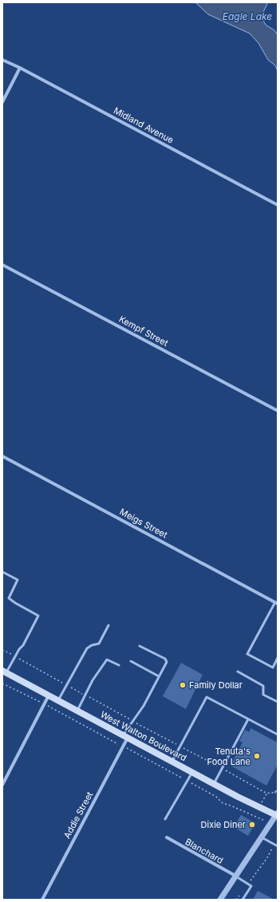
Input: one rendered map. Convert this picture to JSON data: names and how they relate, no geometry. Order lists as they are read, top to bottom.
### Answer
{
  "streets": {
    "main road": ["West Walton Boulevard"],
    "street": [
      "Midland Avenue",
      "Kempf Street",
      "Meigs Street",
      "Addie Street",
      "Blanchard"
    ]
  },
  "crossings": [
    ["West Walton Boulevard", "Addie Street"]
  ],
  "water": ["Eagle Lake"],
  "places": ["Family Dollar", "Tenuta's Food Lane", "Dixie Diner"]
}
